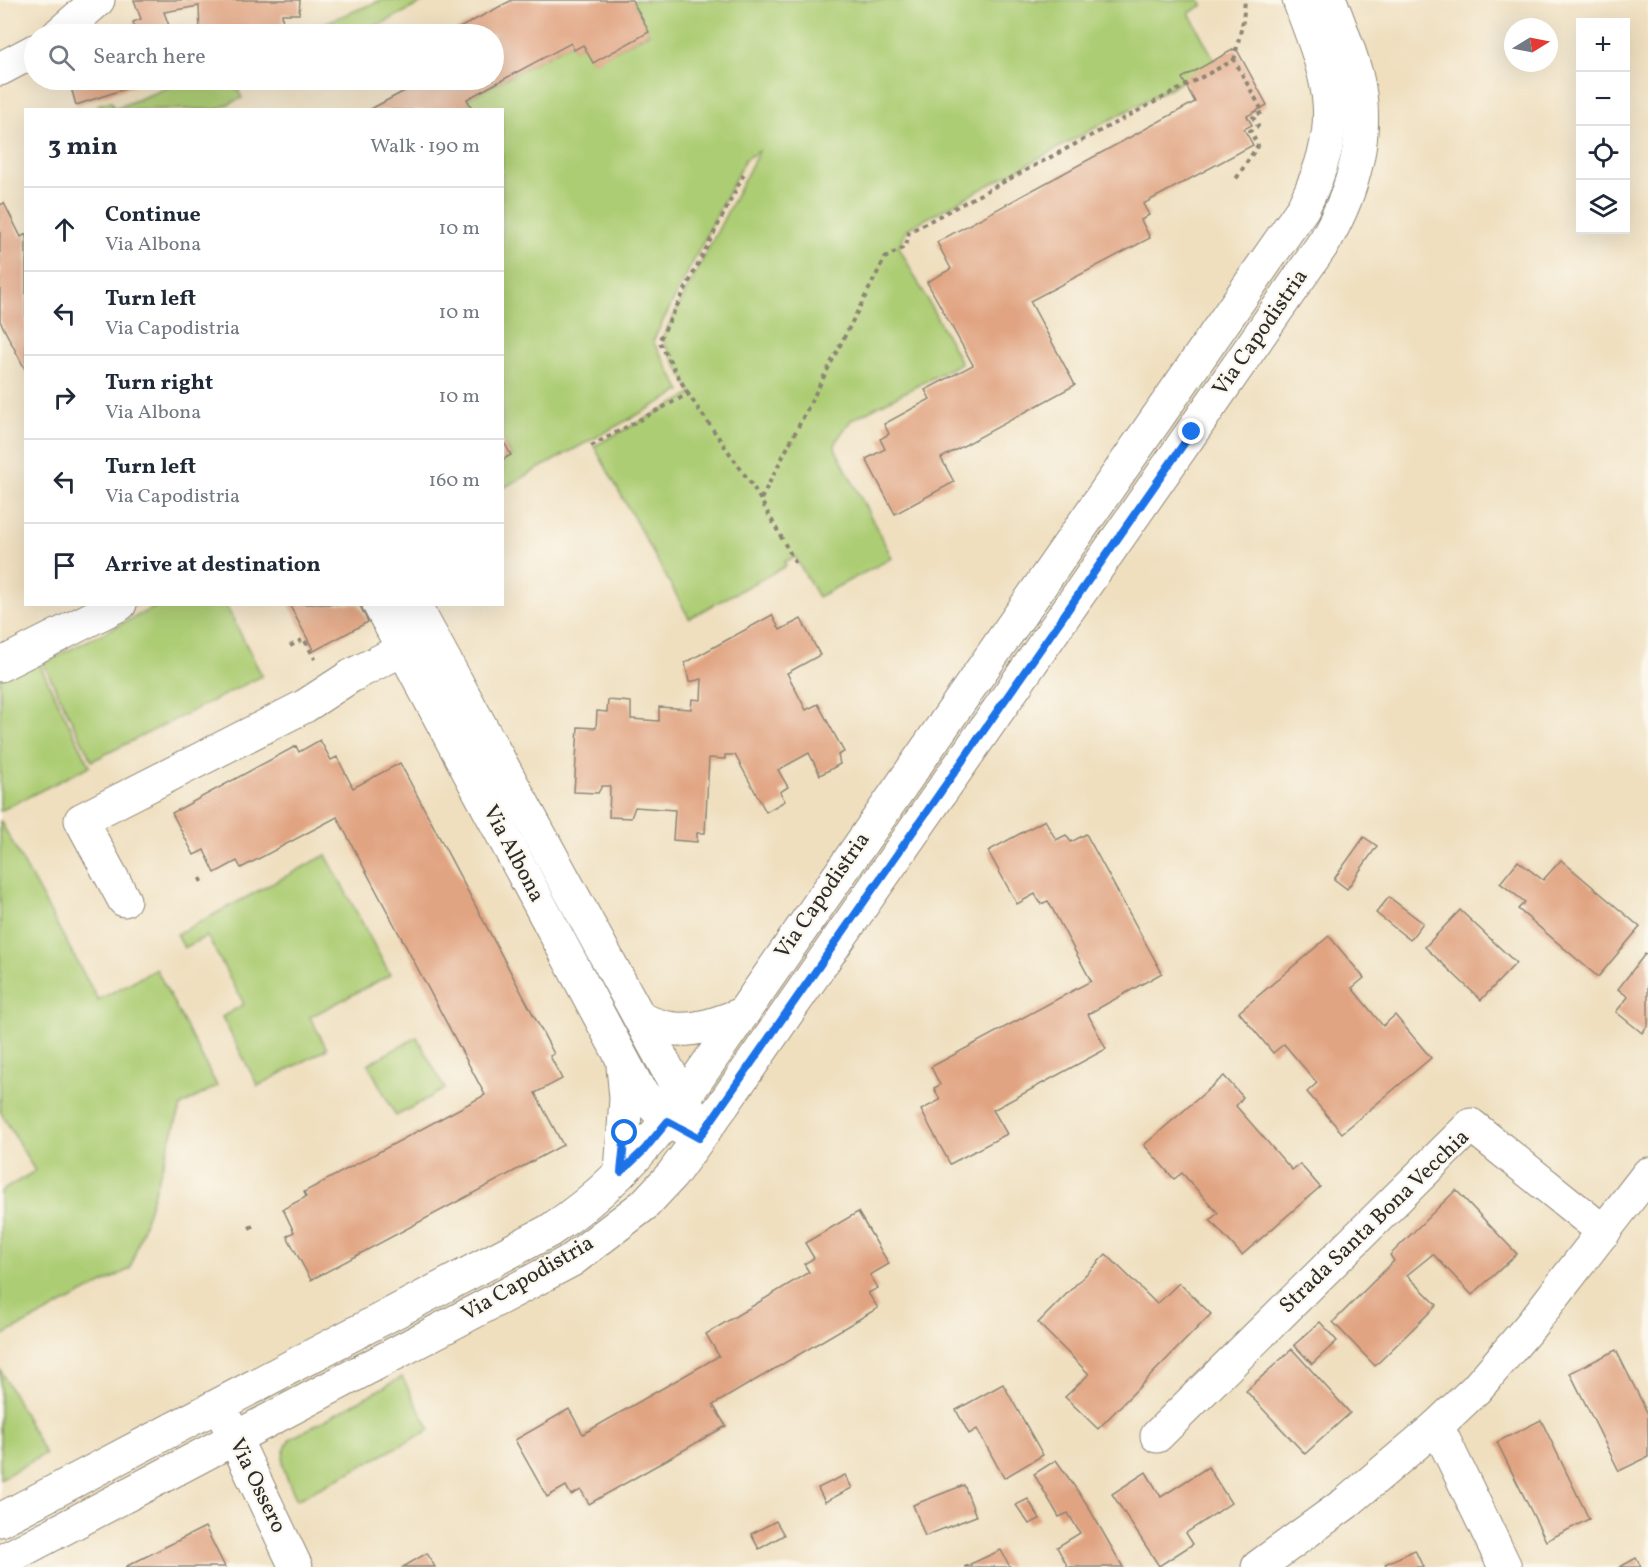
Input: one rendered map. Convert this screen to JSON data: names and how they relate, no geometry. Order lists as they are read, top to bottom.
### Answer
{
  "streets": {
    "street": [
      "Via Capodistria",
      "Via Albona",
      "Strada Santa Bona Vecchia",
      "Via Ossero"
    ]
  },
  "crossings": [
    ["Via Capodistria", "Via Albona"],
    ["Via Capodistria", "Via Ossero"]
  ],
  "north": "right",
  "page": {
    "map_buttons": ["+", "−"],
    "search": "Search here",
    "heading": ["3 min", "Walk · 190 m"],
    "list": [
      ["Continue", "Via Albona", "10 m"],
      ["Turn left", "Via Capodistria", "10 m"],
      ["Turn right", "Via Albona", "10 m"],
      ["Turn left", "Via Capodistria", "160 m"],
      "Arrive at destination"
    ]
  }
}
